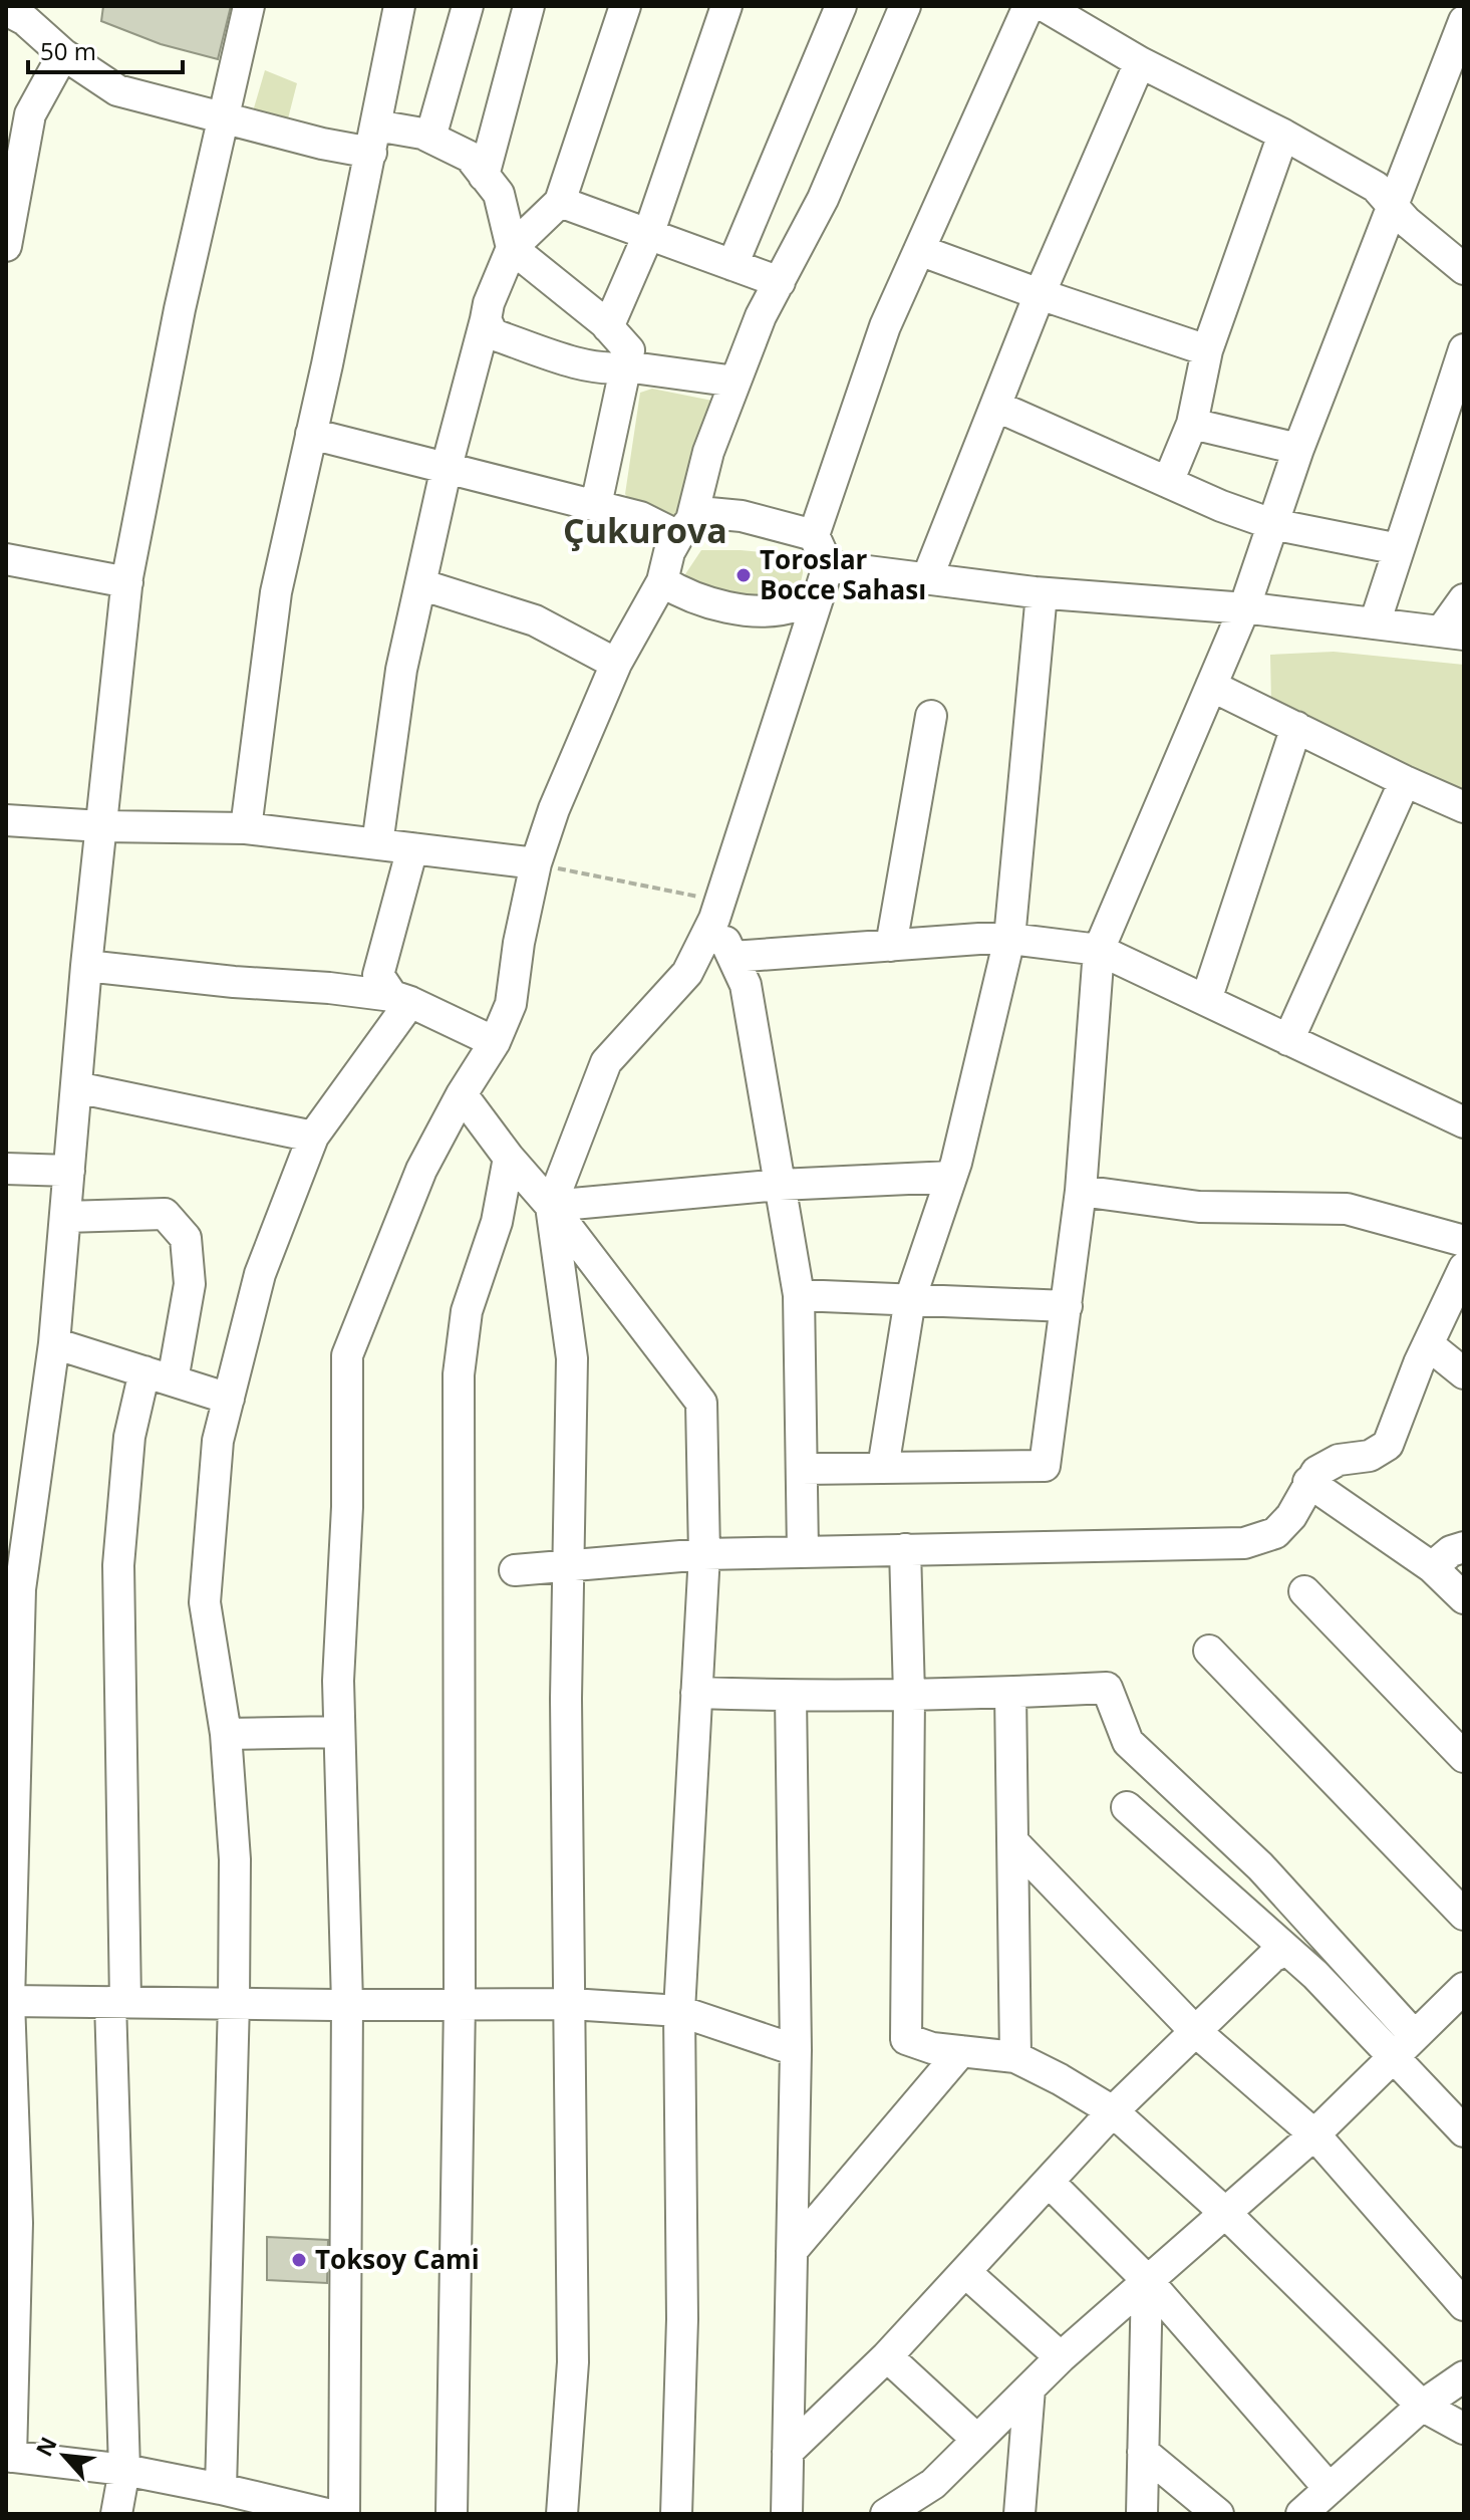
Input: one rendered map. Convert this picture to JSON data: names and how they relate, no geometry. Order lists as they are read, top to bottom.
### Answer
{
  "districts": ["Çukurova"],
  "places": ["Toroslar Bocce Sahası", "Toksoy Cami"],
  "scale_bar": "50 m",
  "north": "top left"
}
